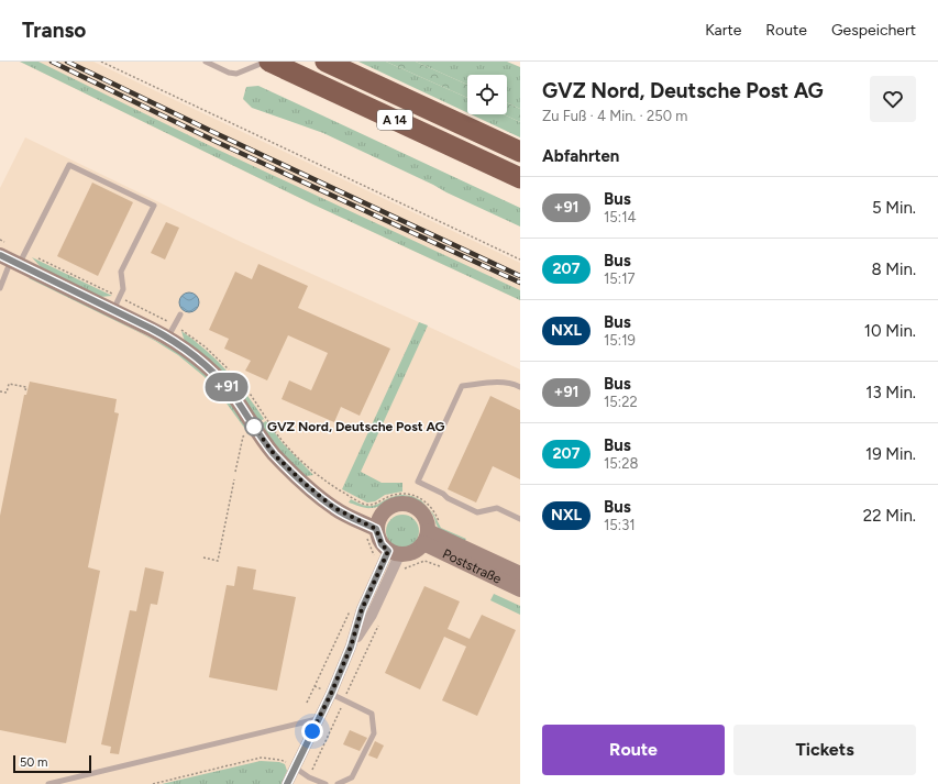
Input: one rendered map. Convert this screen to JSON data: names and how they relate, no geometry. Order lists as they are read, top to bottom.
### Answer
{
  "streets": {
    "highway": ["A 14"],
    "street": ["Poststraße"]
  },
  "places": ["GVZ Nord, Deutsche Post AG"],
  "lines": ["bus line +91"],
  "scale_bar": "50 m",
  "page": {
    "header": "Transo",
    "nav": ["Karte", "Route", "Gespeichert"],
    "on_map": "+91",
    "heading": [
      ["GVZ Nord, Deutsche Post AG", "Zu Fuß · 4 Min. · 250 m"],
      "Abfahrten"
    ],
    "list": [
      {
        "mark": "+91",
        "name": "Bus",
        "note": "15:14",
        "value": "5 Min."
      },
      {
        "mark": "207",
        "name": "Bus",
        "note": "15:17",
        "value": "8 Min."
      },
      {
        "mark": "NXL",
        "name": "Bus",
        "note": "15:19",
        "value": "10 Min."
      },
      {
        "mark": "+91",
        "name": "Bus",
        "note": "15:22",
        "value": "13 Min."
      },
      {
        "mark": "207",
        "name": "Bus",
        "note": "15:28",
        "value": "19 Min."
      },
      {
        "mark": "NXL",
        "name": "Bus",
        "note": "15:31",
        "value": "22 Min."
      }
    ],
    "buttons": ["Route", "Tickets"],
    "scale": "50 m"
  }
}
